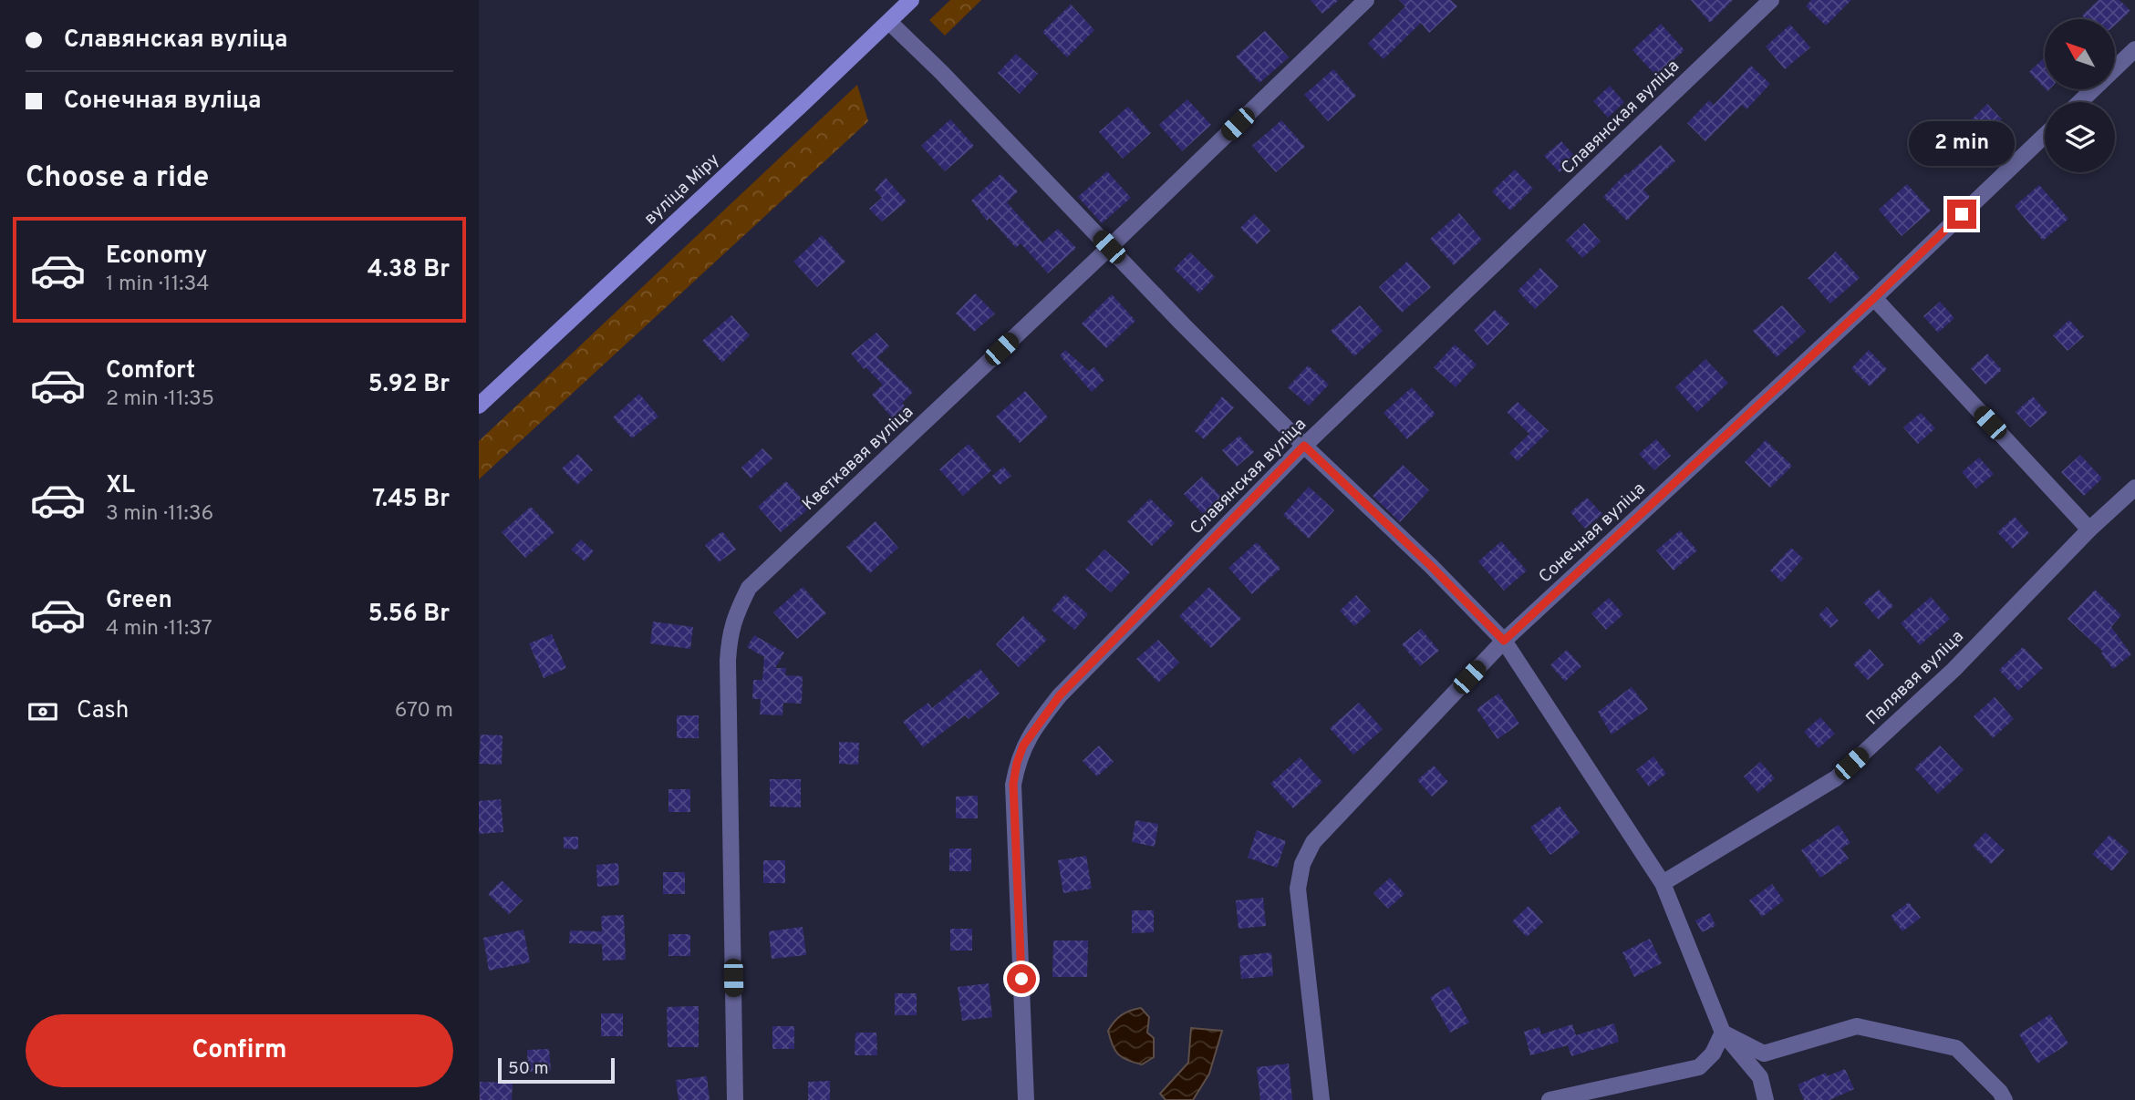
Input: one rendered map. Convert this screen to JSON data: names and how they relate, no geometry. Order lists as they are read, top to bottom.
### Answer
{
  "streets": {
    "street": [
      "Славянская вуліца",
      "вуліца Міру",
      "Кветкавая вуліца",
      "Сонечная вуліца",
      "Палявая вуліца"
    ]
  },
  "scale_bar": "50 m",
  "north": "top left",
  "page": {
    "banner": ["Славянская вуліца", "Сонечная вуліца"],
    "bubble": "2 min",
    "heading": "Choose a ride",
    "list": [
      {
        "name": "Economy",
        "note": "1 min · 11:34",
        "value": "4.38 Br"
      },
      {
        "name": "Comfort",
        "note": "2 min · 11:35",
        "value": "5.92 Br"
      },
      {
        "name": "XL",
        "note": "3 min · 11:36",
        "value": "7.45 Br"
      },
      {
        "name": "Green",
        "note": "4 min · 11:37",
        "value": "5.56 Br"
      }
    ],
    "pay": ["Cash", "670 m"],
    "buttons": "Confirm",
    "scale": "50 m"
  }
}
